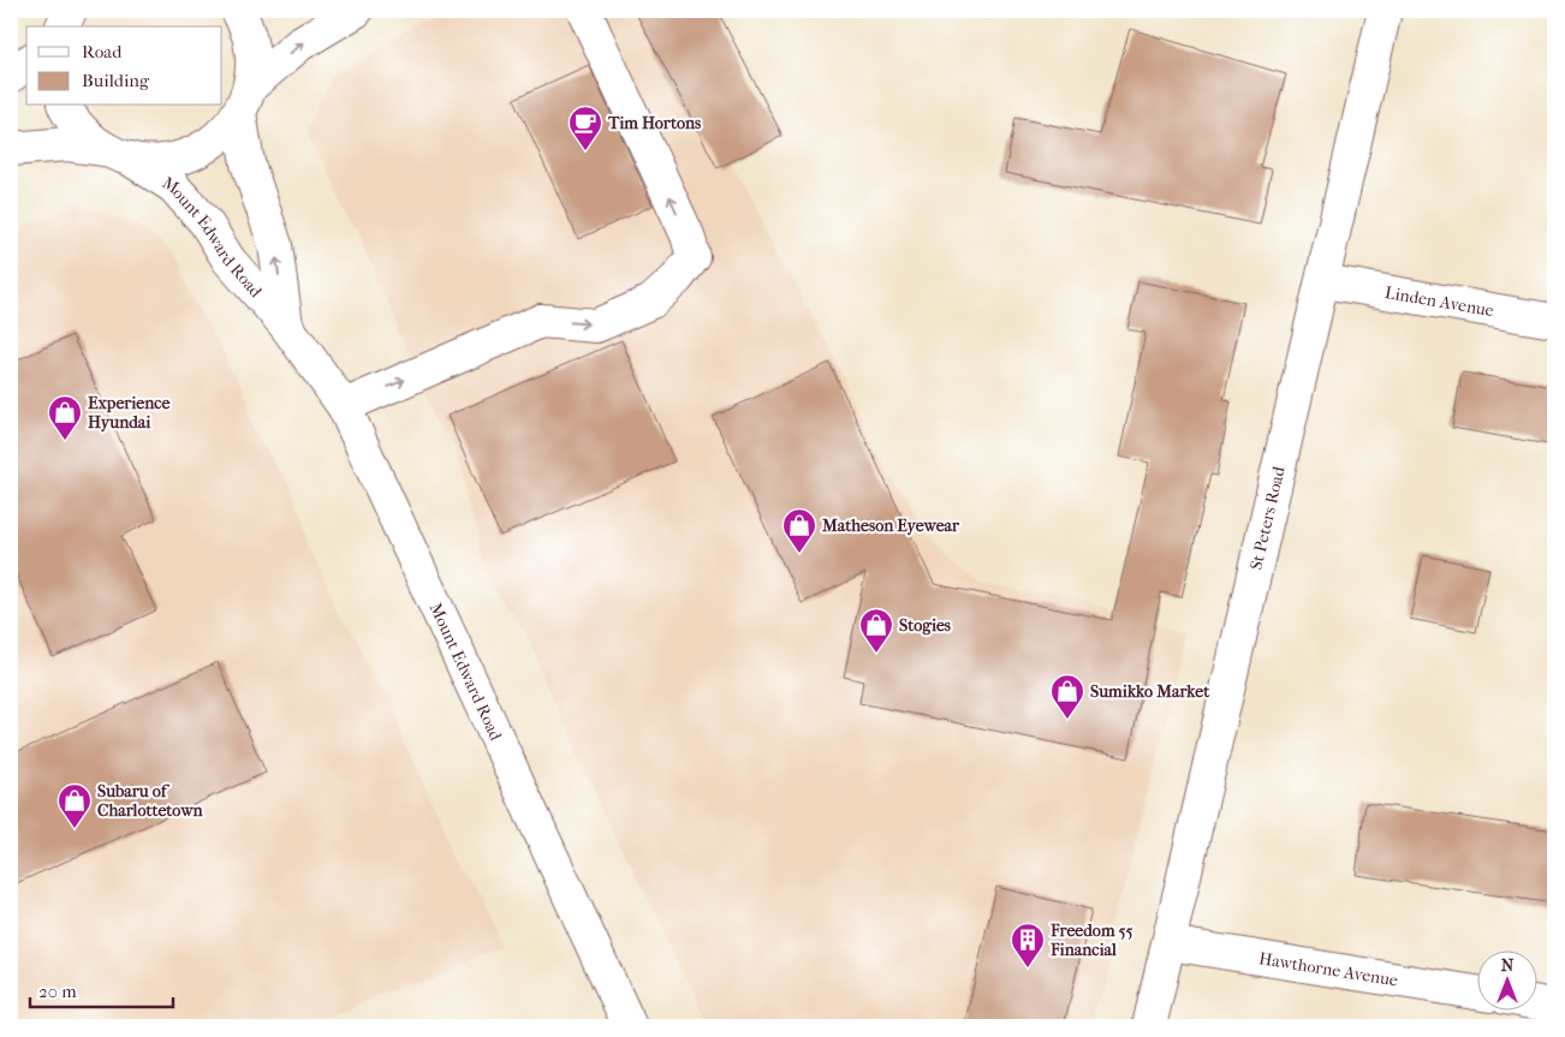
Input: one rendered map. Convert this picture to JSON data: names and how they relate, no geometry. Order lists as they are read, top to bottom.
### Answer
{
  "streets": {
    "street": [
      "Mount Edward Road",
      "Linden Avenue",
      "St Peters Road",
      "Hawthorne Avenue"
    ]
  },
  "crossings": [
    ["Linden Avenue", "St Peters Road"],
    ["St Peters Road", "Hawthorne Avenue"]
  ],
  "places": {
    "cafe": ["Tim Hortons"],
    "shop": [
      "Experience Hyundai",
      "Matheson Eyewear",
      "Stogies",
      "Sumikko Market",
      "Subaru of Charlottetown"
    ],
    "building": ["Freedom 55 Financial"]
  },
  "legend": ["Road", "Building"],
  "scale_bar": "20 m",
  "north": "top"
}
